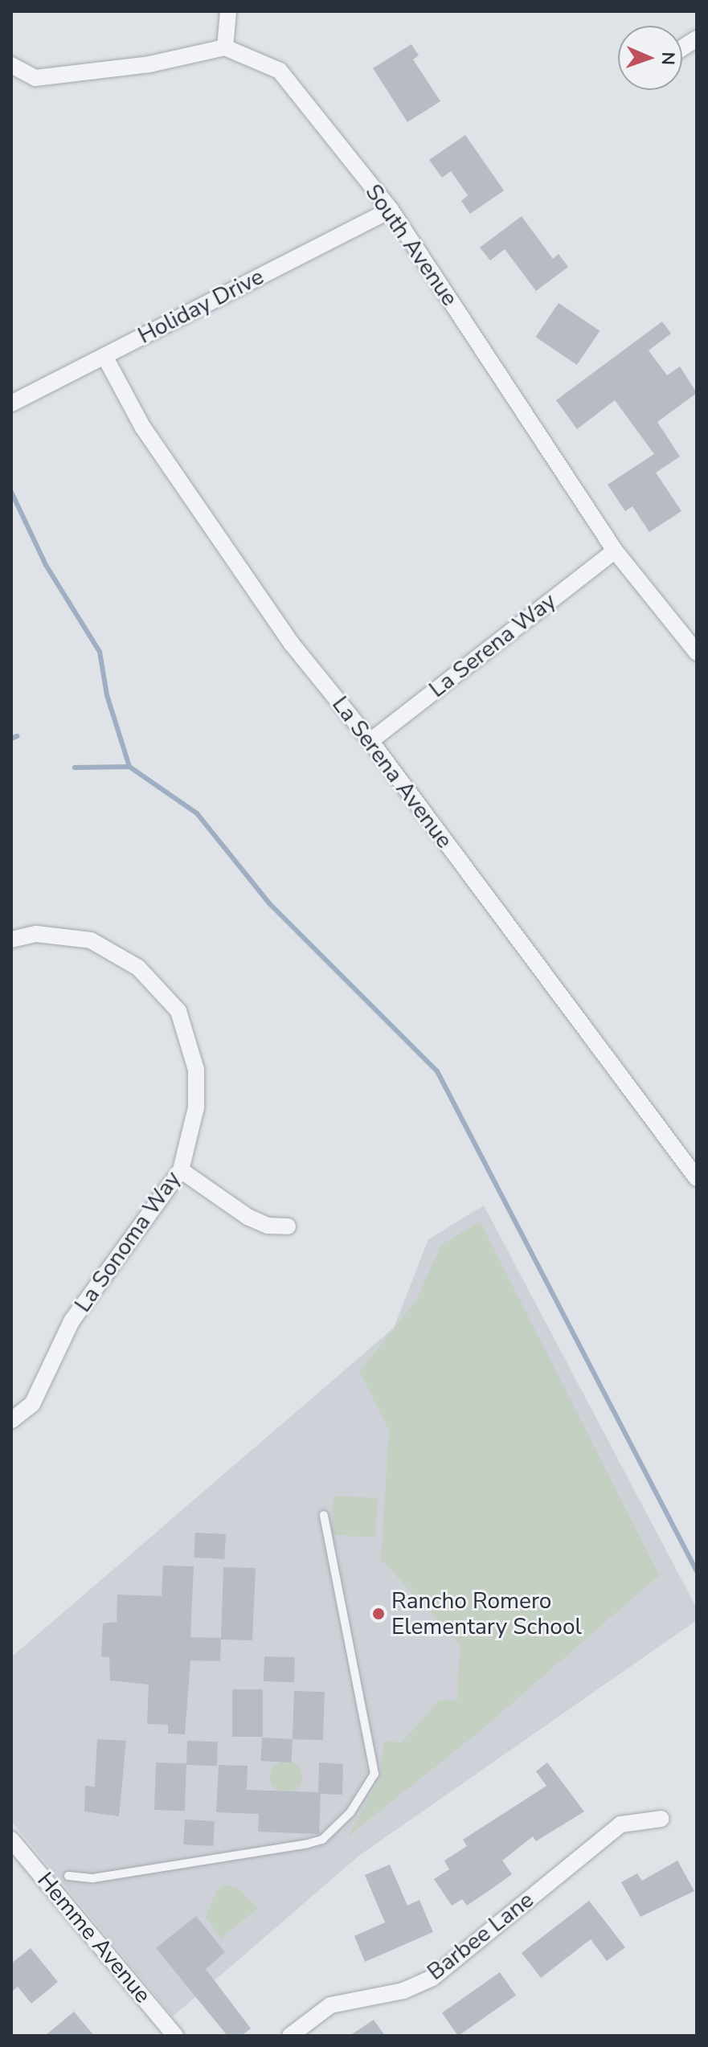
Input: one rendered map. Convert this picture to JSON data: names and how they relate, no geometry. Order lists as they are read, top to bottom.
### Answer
{
  "streets": {
    "street": [
      "South Avenue",
      "Holiday Drive",
      "La Serena Way",
      "La Serena Avenue",
      "La Sonoma Way",
      "Barbee Lane",
      "Hemme Avenue"
    ]
  },
  "crossings": [
    ["South Avenue", "Holiday Drive"],
    ["South Avenue", "La Serena Way"],
    ["Holiday Drive", "La Serena Avenue"],
    ["La Serena Way", "La Serena Avenue"]
  ],
  "places": ["Rancho Romero Elementary School"],
  "north": "right"
}
